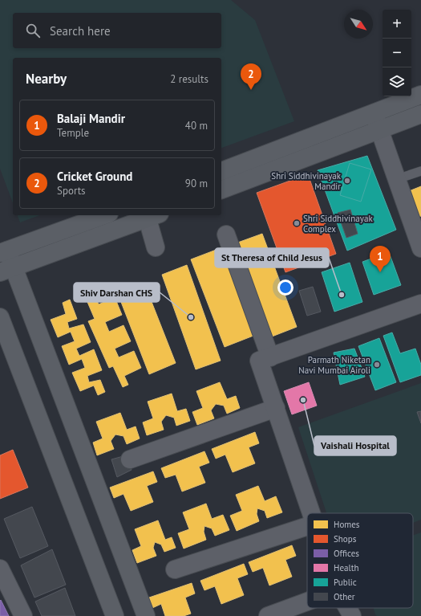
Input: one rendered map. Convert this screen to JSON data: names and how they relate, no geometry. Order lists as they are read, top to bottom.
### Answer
{
  "places": [
    "Shri Siddhivinayak Mandir",
    "Shri Siddhivinayak Complex",
    "St Theresa of Child Jesus",
    "Shiv Darshan CHS",
    "Parmath Niketan Navi Mumbai Airoli",
    "Vaishali Hospital"
  ],
  "legend": [
    "Homes",
    "Shops",
    "Offices",
    "Health",
    "Public",
    "Other"
  ],
  "north": "bottom right",
  "page": {
    "map_buttons": ["+", "−"],
    "search": "Search here",
    "heading": ["Nearby", "2 results"],
    "pins": ["2", "1"],
    "list": [
      {
        "mark": "1",
        "name": "Balaji Mandir",
        "note": "Temple",
        "value": "40 m"
      },
      {
        "mark": "2",
        "name": "Cricket Ground",
        "note": "Sports",
        "value": "90 m"
      }
    ]
  }
}
